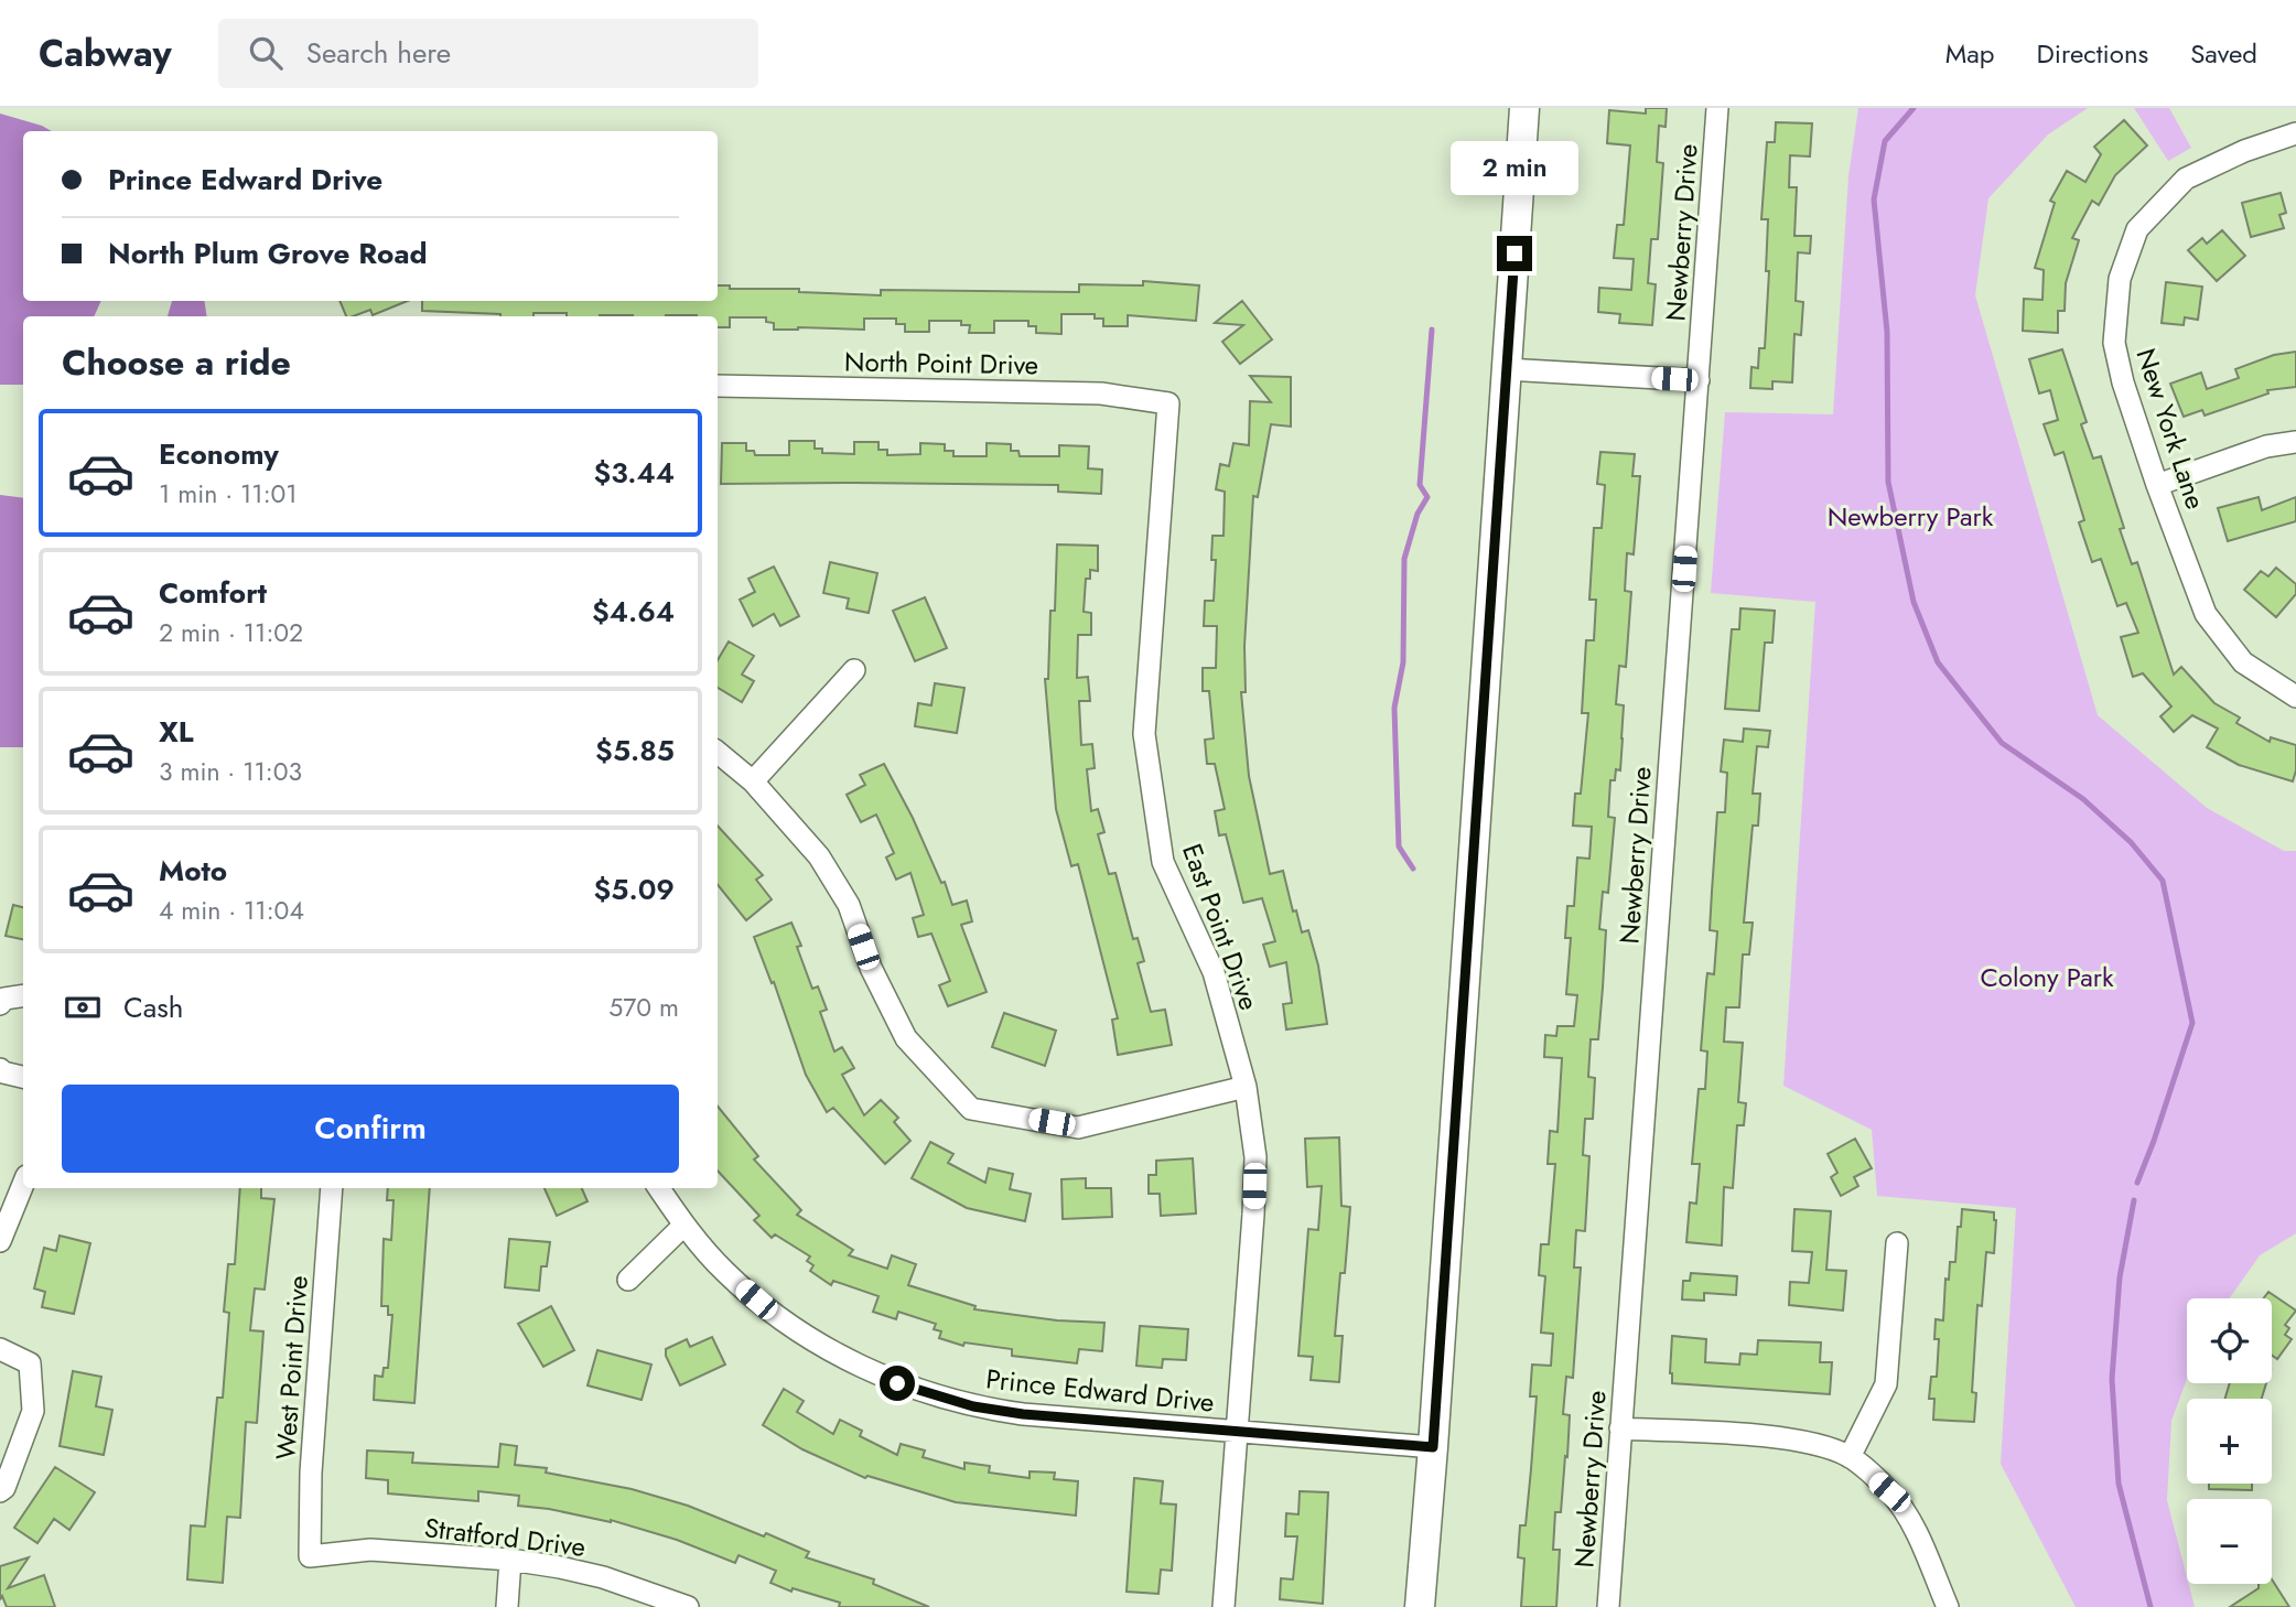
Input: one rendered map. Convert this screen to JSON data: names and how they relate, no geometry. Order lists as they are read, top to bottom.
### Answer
{
  "streets": {
    "street": [
      "Newberry Drive",
      "North Point Drive",
      "New York Lane",
      "East Point Drive",
      "West Point Drive",
      "Prince Edward Drive",
      "Stratford Drive"
    ]
  },
  "crossings": [
    ["North Point Drive", "East Point Drive"],
    ["East Point Drive", "Prince Edward Drive"],
    ["West Point Drive", "Stratford Drive"]
  ],
  "parks": ["Newberry Park", "Colony Park"],
  "page": {
    "header": "Cabway",
    "search": "Search here",
    "nav": ["Map", "Directions", "Saved"],
    "banner": ["Prince Edward Drive", "North Plum Grove Road"],
    "bubble": "2 min",
    "heading": "Choose a ride",
    "list": [
      {
        "name": "Economy",
        "note": "1 min · 11:01",
        "value": "$3.44"
      },
      {
        "name": "Comfort",
        "note": "2 min · 11:02",
        "value": "$4.64"
      },
      {
        "name": "XL",
        "note": "3 min · 11:03",
        "value": "$5.85"
      },
      {
        "name": "Moto",
        "note": "4 min · 11:04",
        "value": "$5.09"
      }
    ],
    "pay": ["Cash", "570 m"],
    "buttons": "Confirm",
    "map_buttons": ["+", "−"]
  }
}
